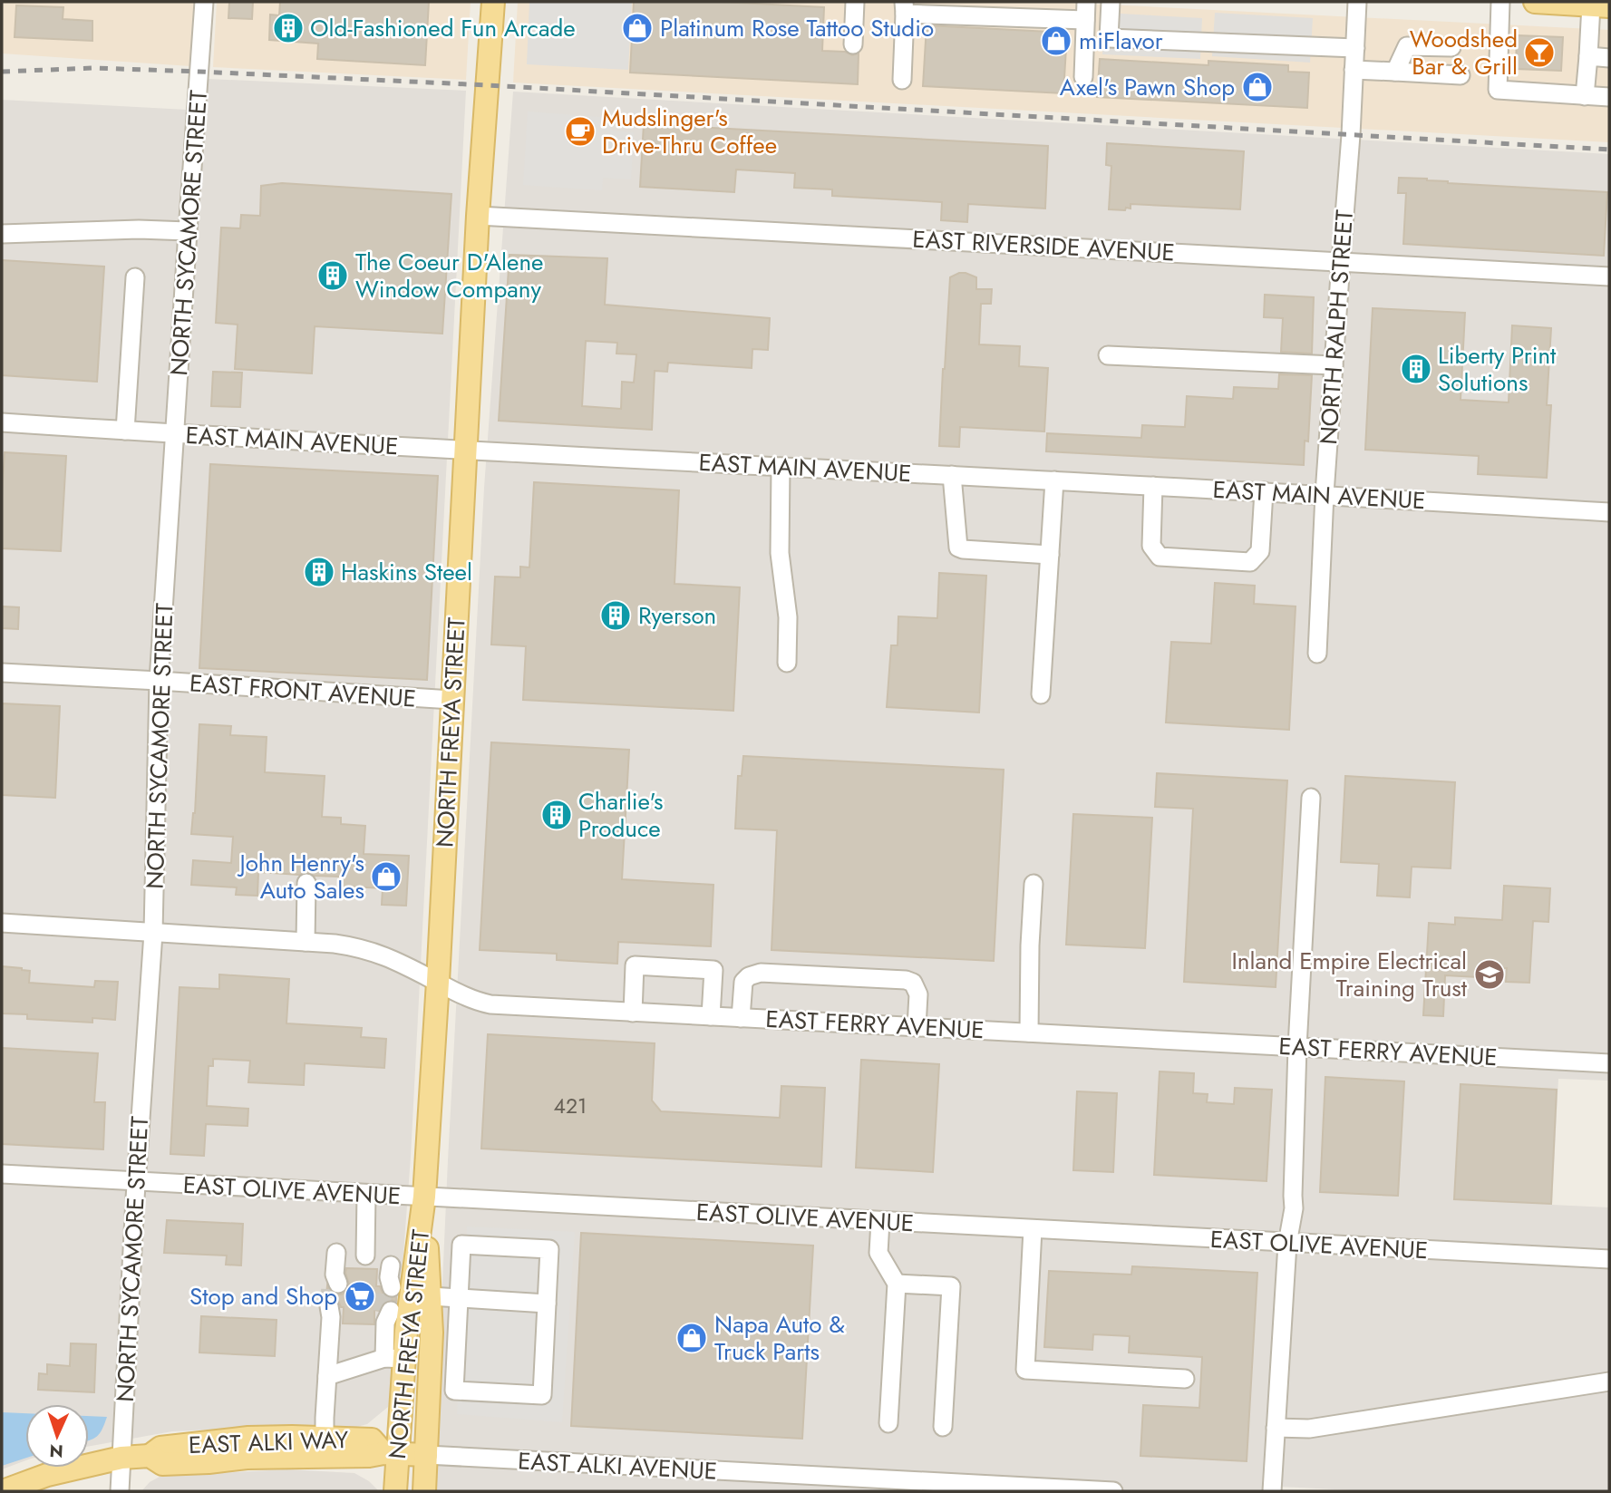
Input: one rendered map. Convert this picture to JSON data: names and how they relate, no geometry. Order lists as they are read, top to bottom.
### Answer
{
  "streets": {
    "main road": ["NORTH FREYA STREET", "EAST ALKI WAY"],
    "street": [
      "NORTH SYCAMORE STREET",
      "EAST RIVERSIDE AVENUE",
      "NORTH RALPH STREET",
      "EAST MAIN AVENUE",
      "EAST FRONT AVENUE",
      "EAST FERRY AVENUE",
      "EAST OLIVE AVENUE",
      "EAST ALKI AVENUE"
    ]
  },
  "crossings": [
    ["NORTH SYCAMORE STREET", "EAST MAIN AVENUE"],
    ["NORTH SYCAMORE STREET", "EAST FRONT AVENUE"],
    ["NORTH SYCAMORE STREET", "EAST FERRY AVENUE"],
    ["NORTH SYCAMORE STREET", "EAST OLIVE AVENUE"],
    ["NORTH SYCAMORE STREET", "EAST ALKI WAY"],
    ["EAST RIVERSIDE AVENUE", "NORTH RALPH STREET"],
    ["EAST RIVERSIDE AVENUE", "NORTH FREYA STREET"],
    ["NORTH RALPH STREET", "EAST MAIN AVENUE"],
    ["EAST MAIN AVENUE", "NORTH FREYA STREET"],
    ["EAST FRONT AVENUE", "NORTH FREYA STREET"],
    ["NORTH FREYA STREET", "EAST FERRY AVENUE"],
    ["NORTH FREYA STREET", "EAST OLIVE AVENUE"],
    ["NORTH FREYA STREET", "EAST ALKI WAY"],
    ["NORTH FREYA STREET", "EAST ALKI AVENUE"],
    ["EAST ALKI WAY", "EAST ALKI AVENUE"]
  ],
  "places": {
    "building": [
      "Old-Fashioned Fun Arcade",
      "The Coeur D'Alene Window Company",
      "Liberty Print Solutions",
      "Haskins Steel",
      "Ryerson",
      "Charlie's Produce"
    ],
    "shop": [
      "Platinum Rose Tattoo Studio",
      "miFlavor",
      "Axel's Pawn Shop",
      "John Henry's Auto Sales",
      "Napa Auto & Truck Parts"
    ],
    "bar": ["Woodshed Bar & Grill"],
    "cafe": ["Mudslinger's Drive-Thru Coffee"],
    "school or university": ["Inland Empire Electrical Training Trust"],
    "supermarket": ["Stop and Shop"]
  },
  "house_numbers": ["421"],
  "north": "bottom"
}
